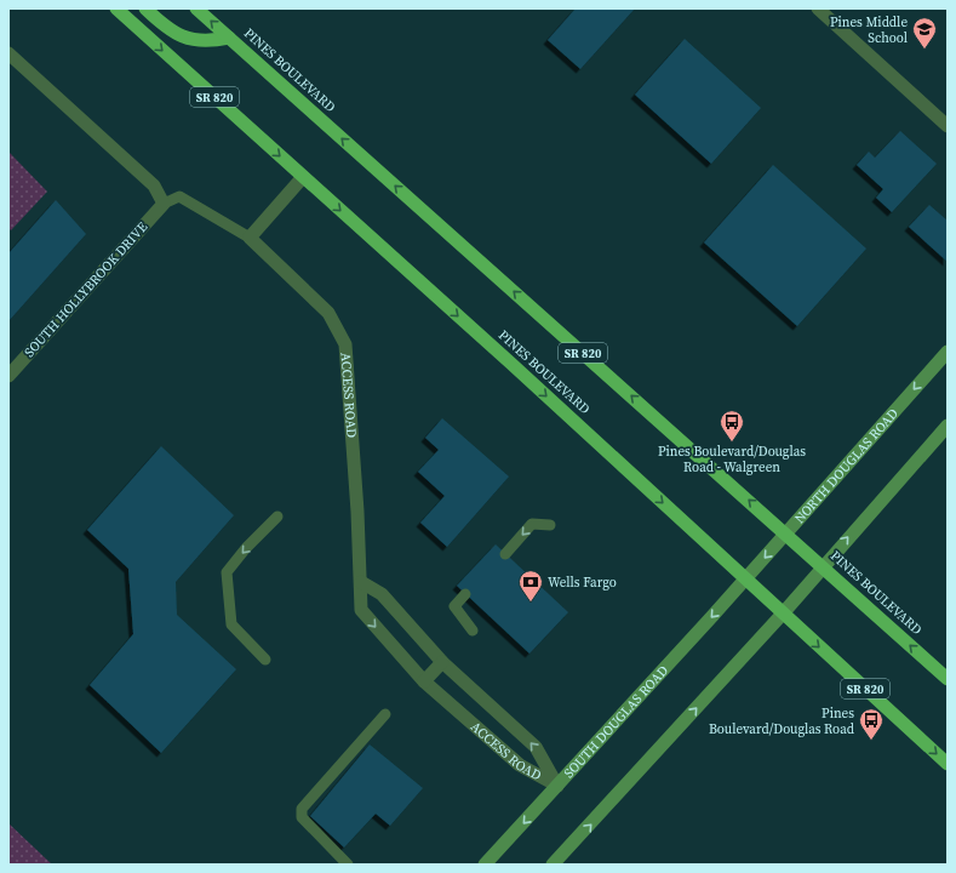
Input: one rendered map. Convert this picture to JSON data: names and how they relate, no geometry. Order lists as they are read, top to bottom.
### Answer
{
  "streets": {
    "highway": ["PINES BOULEVARD", "SR 820"],
    "main road": ["NORTH DOUGLAS ROAD", "SOUTH DOUGLAS ROAD"],
    "street": ["SOUTH HOLLYBROOK DRIVE", "ACCESS ROAD"]
  },
  "crossings": [
    ["PINES BOULEVARD", "NORTH DOUGLAS ROAD"],
    ["PINES BOULEVARD", "SOUTH DOUGLAS ROAD"],
    ["ACCESS ROAD", "SOUTH DOUGLAS ROAD"],
    ["NORTH DOUGLAS ROAD", "SOUTH DOUGLAS ROAD"]
  ],
  "places": {
    "school or university": ["Pines Middle School"],
    "bus stop": ["Pines Boulevard/Douglas Road - Walgreen", "Pines Boulevard/Douglas Road"],
    "bank": ["Wells Fargo"]
  }
}
